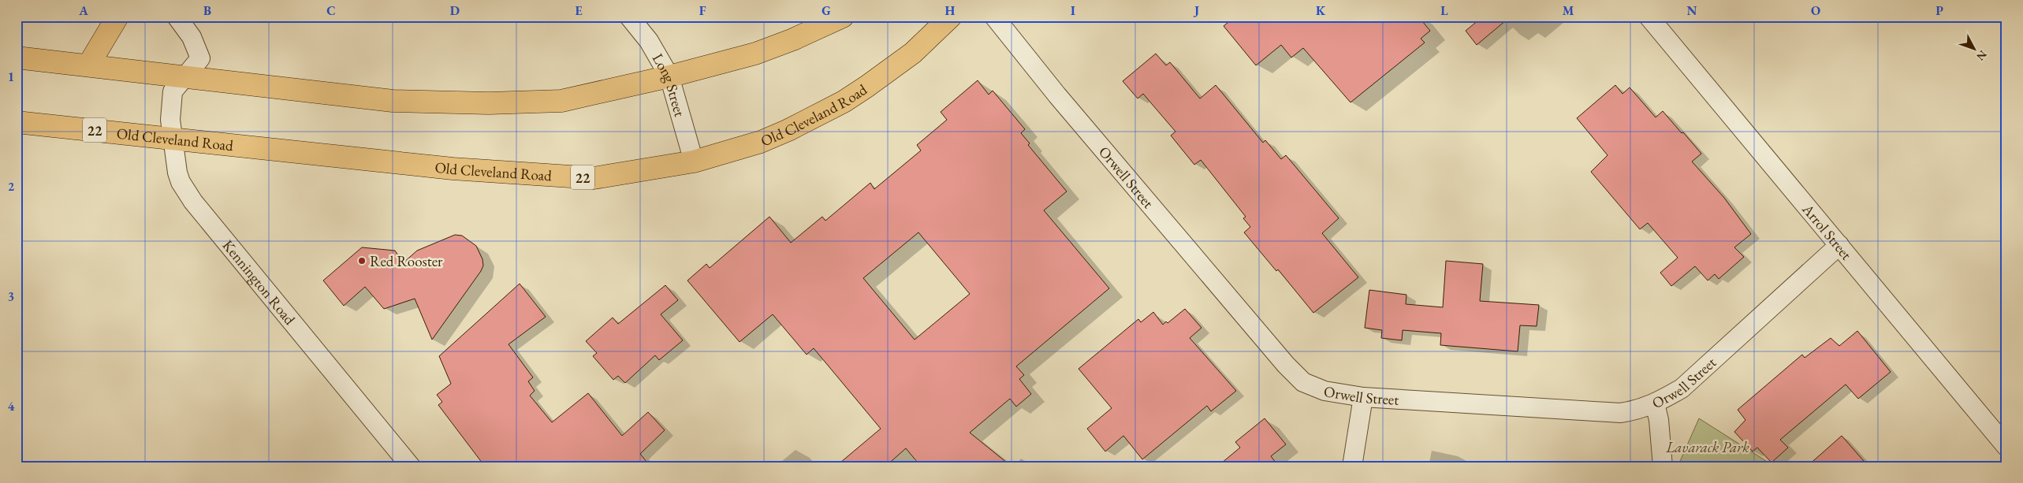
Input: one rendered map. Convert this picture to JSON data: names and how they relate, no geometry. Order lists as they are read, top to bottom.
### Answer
{
  "streets": {
    "highway": ["Old Cleveland Road", "22"],
    "street": [
      "Long Street",
      "Orwell Street",
      "Arrol Street",
      "Kennington Road"
    ]
  },
  "crossings": [
    ["Long Street", "Old Cleveland Road"],
    ["Old Cleveland Road", "Kennington Road"],
    ["Orwell Street", "Arrol Street"]
  ],
  "parks": ["Lavarack Park"],
  "places": ["Red Rooster"],
  "north": "bottom right",
  "grid": {
    "columns": [
      "A",
      "B",
      "C",
      "D",
      "E",
      "F",
      "G",
      "H",
      "I",
      "J",
      "K",
      "L",
      "M",
      "N",
      "O",
      "P"
    ],
    "rows": [
      "1",
      "2",
      "3",
      "4"
    ]
  }
}
